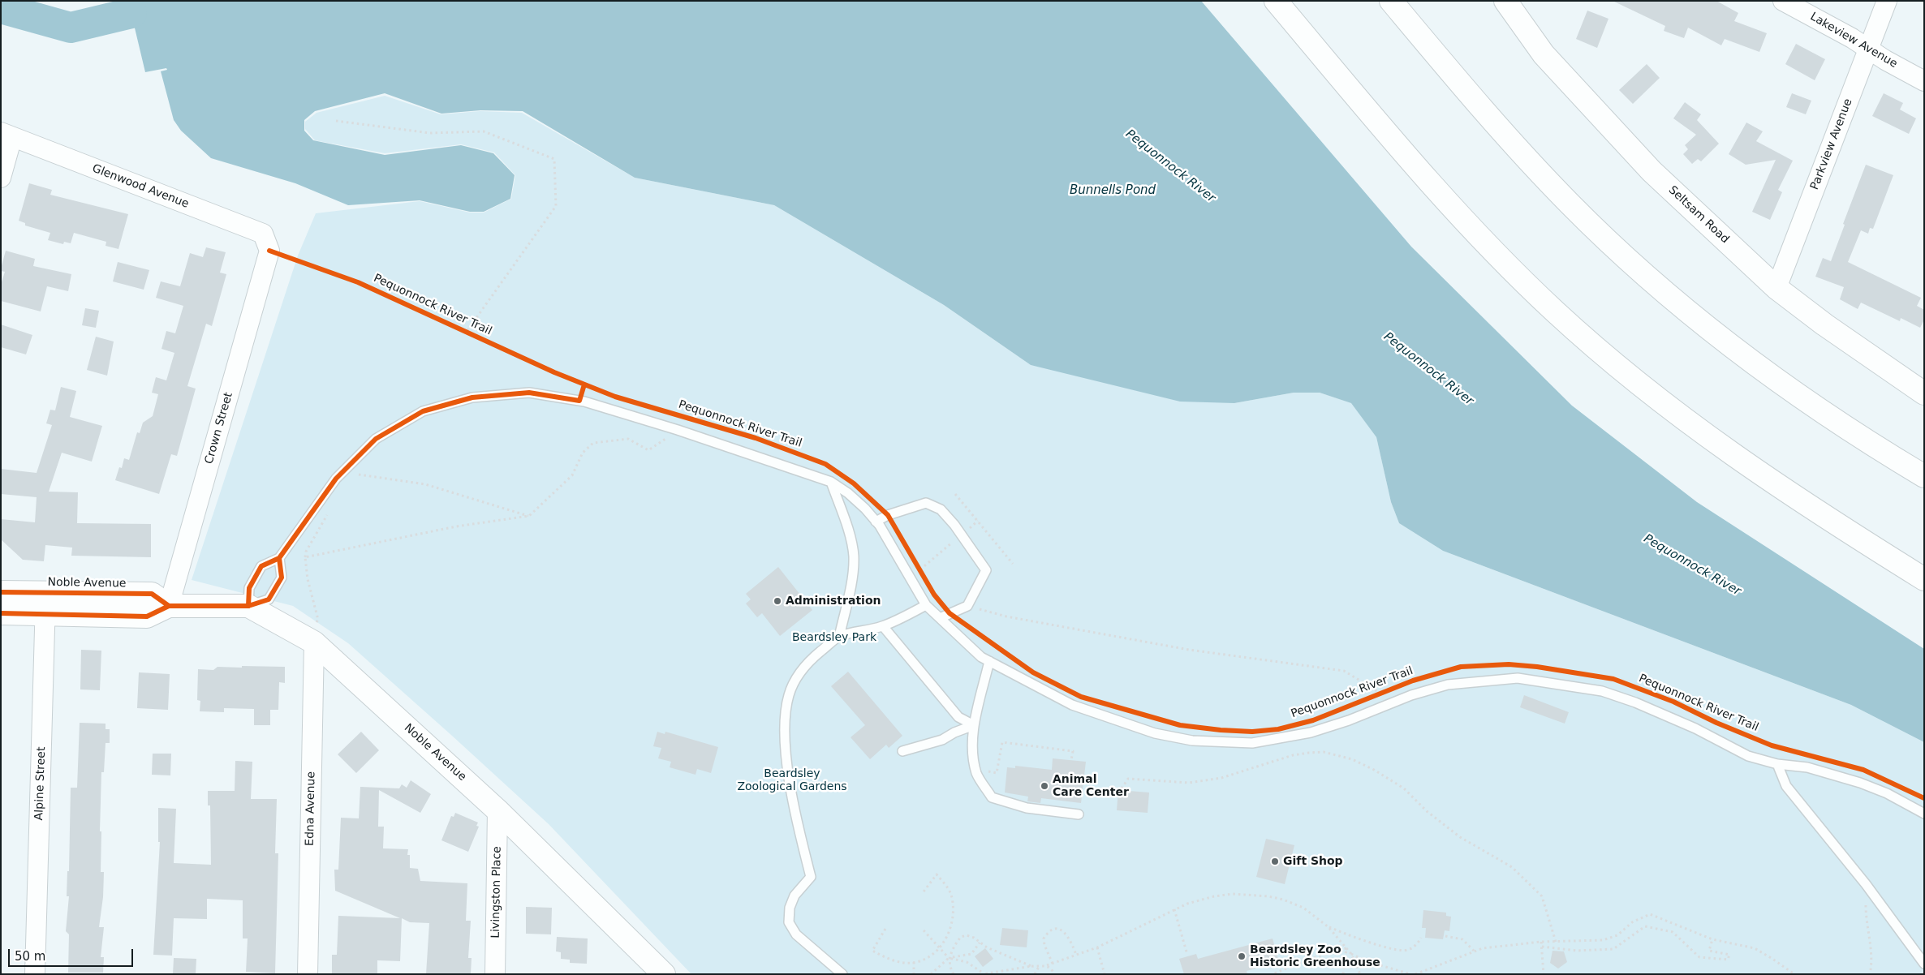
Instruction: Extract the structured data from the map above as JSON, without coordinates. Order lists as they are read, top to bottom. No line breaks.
{"streets":{"main road":["Seltsam Road","Noble Avenue"],"street":["Lakeview Avenue","Parkview Avenue","Glenwood Avenue","Crown Street","Alpine Street","Edna Avenue","Livingston Place"],"cycle path":["Pequonnock River Trail"]},"crossings":[["Lakeview Avenue","Parkview Avenue"],["Parkview Avenue","Seltsam Road"],["Glenwood Avenue","Crown Street"],["Crown Street","Noble Avenue"],["Noble Avenue","Alpine Street"],["Noble Avenue","Edna Avenue"],["Noble Avenue","Livingston Place"]],"water":["Pequonnock River","Bunnells Pond"],"parks":["Beardsley Park","Beardsley Zoological Gardens"],"places":["Administration","Animal Care Center","Gift Shop","Beardsley Zoo Historic Greenhouse"],"scale_bar":"50 m"}
